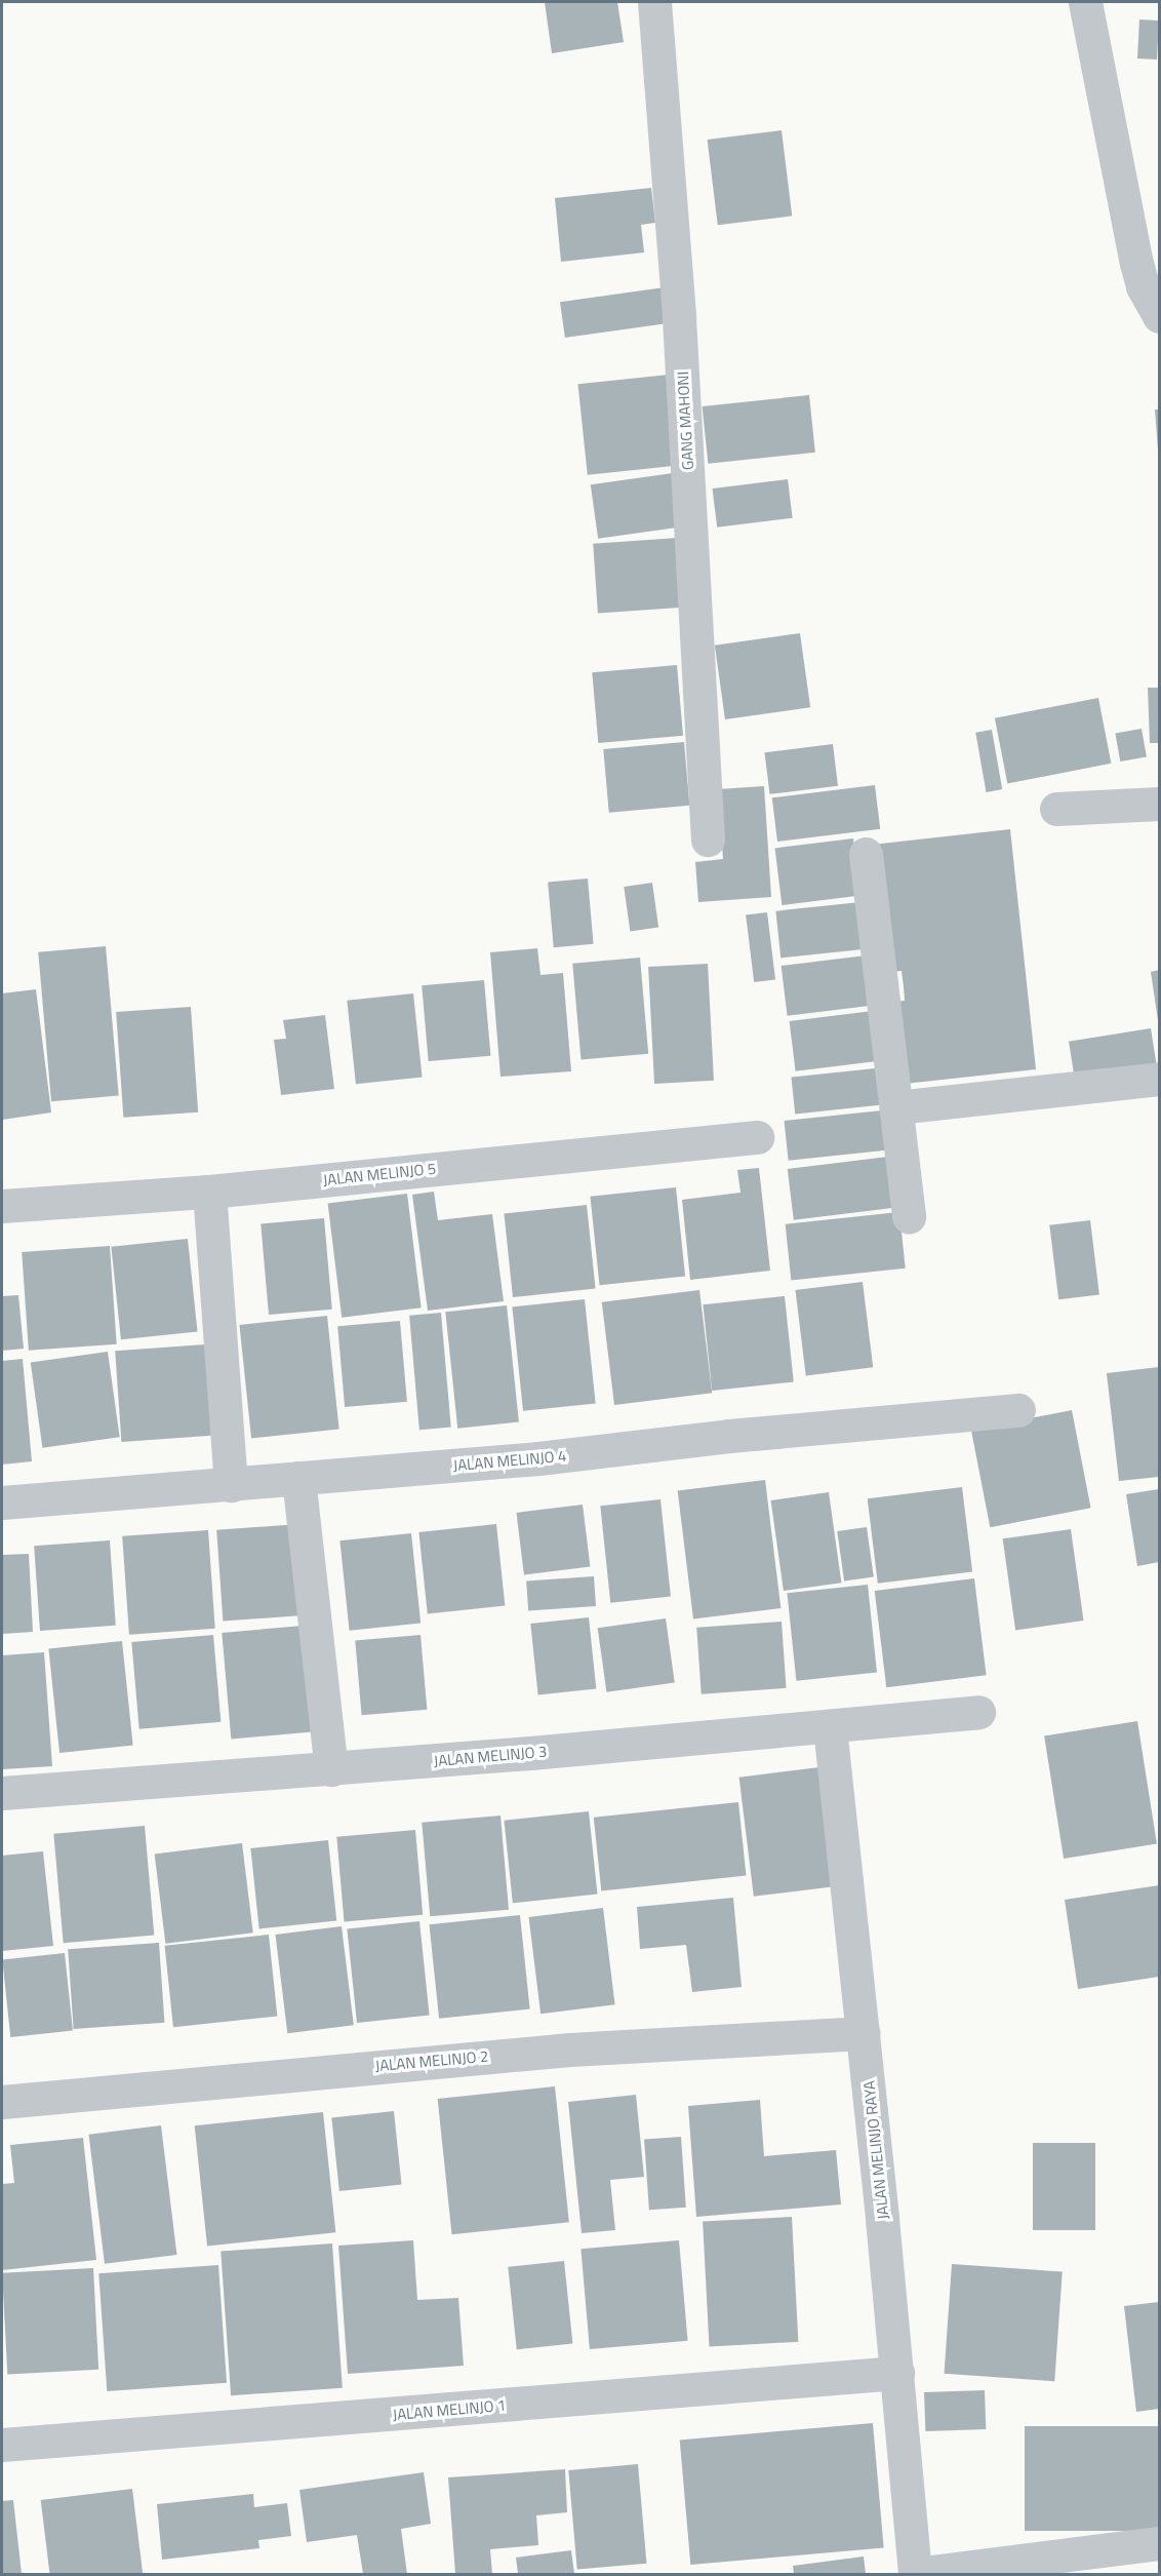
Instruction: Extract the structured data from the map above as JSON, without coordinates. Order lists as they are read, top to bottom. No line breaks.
{"streets":{"street":["GANG MAHONI","JALAN MELINJO 5","JALAN MELINJO 4","JALAN MELINJO 3","JALAN MELINJO 2","JALAN MELINJO RAYA","JALAN MELINJO 1"]},"crossings":[["JALAN MELINJO 3","JALAN MELINJO RAYA"],["JALAN MELINJO 2","JALAN MELINJO RAYA"],["JALAN MELINJO RAYA","JALAN MELINJO 1"]]}
